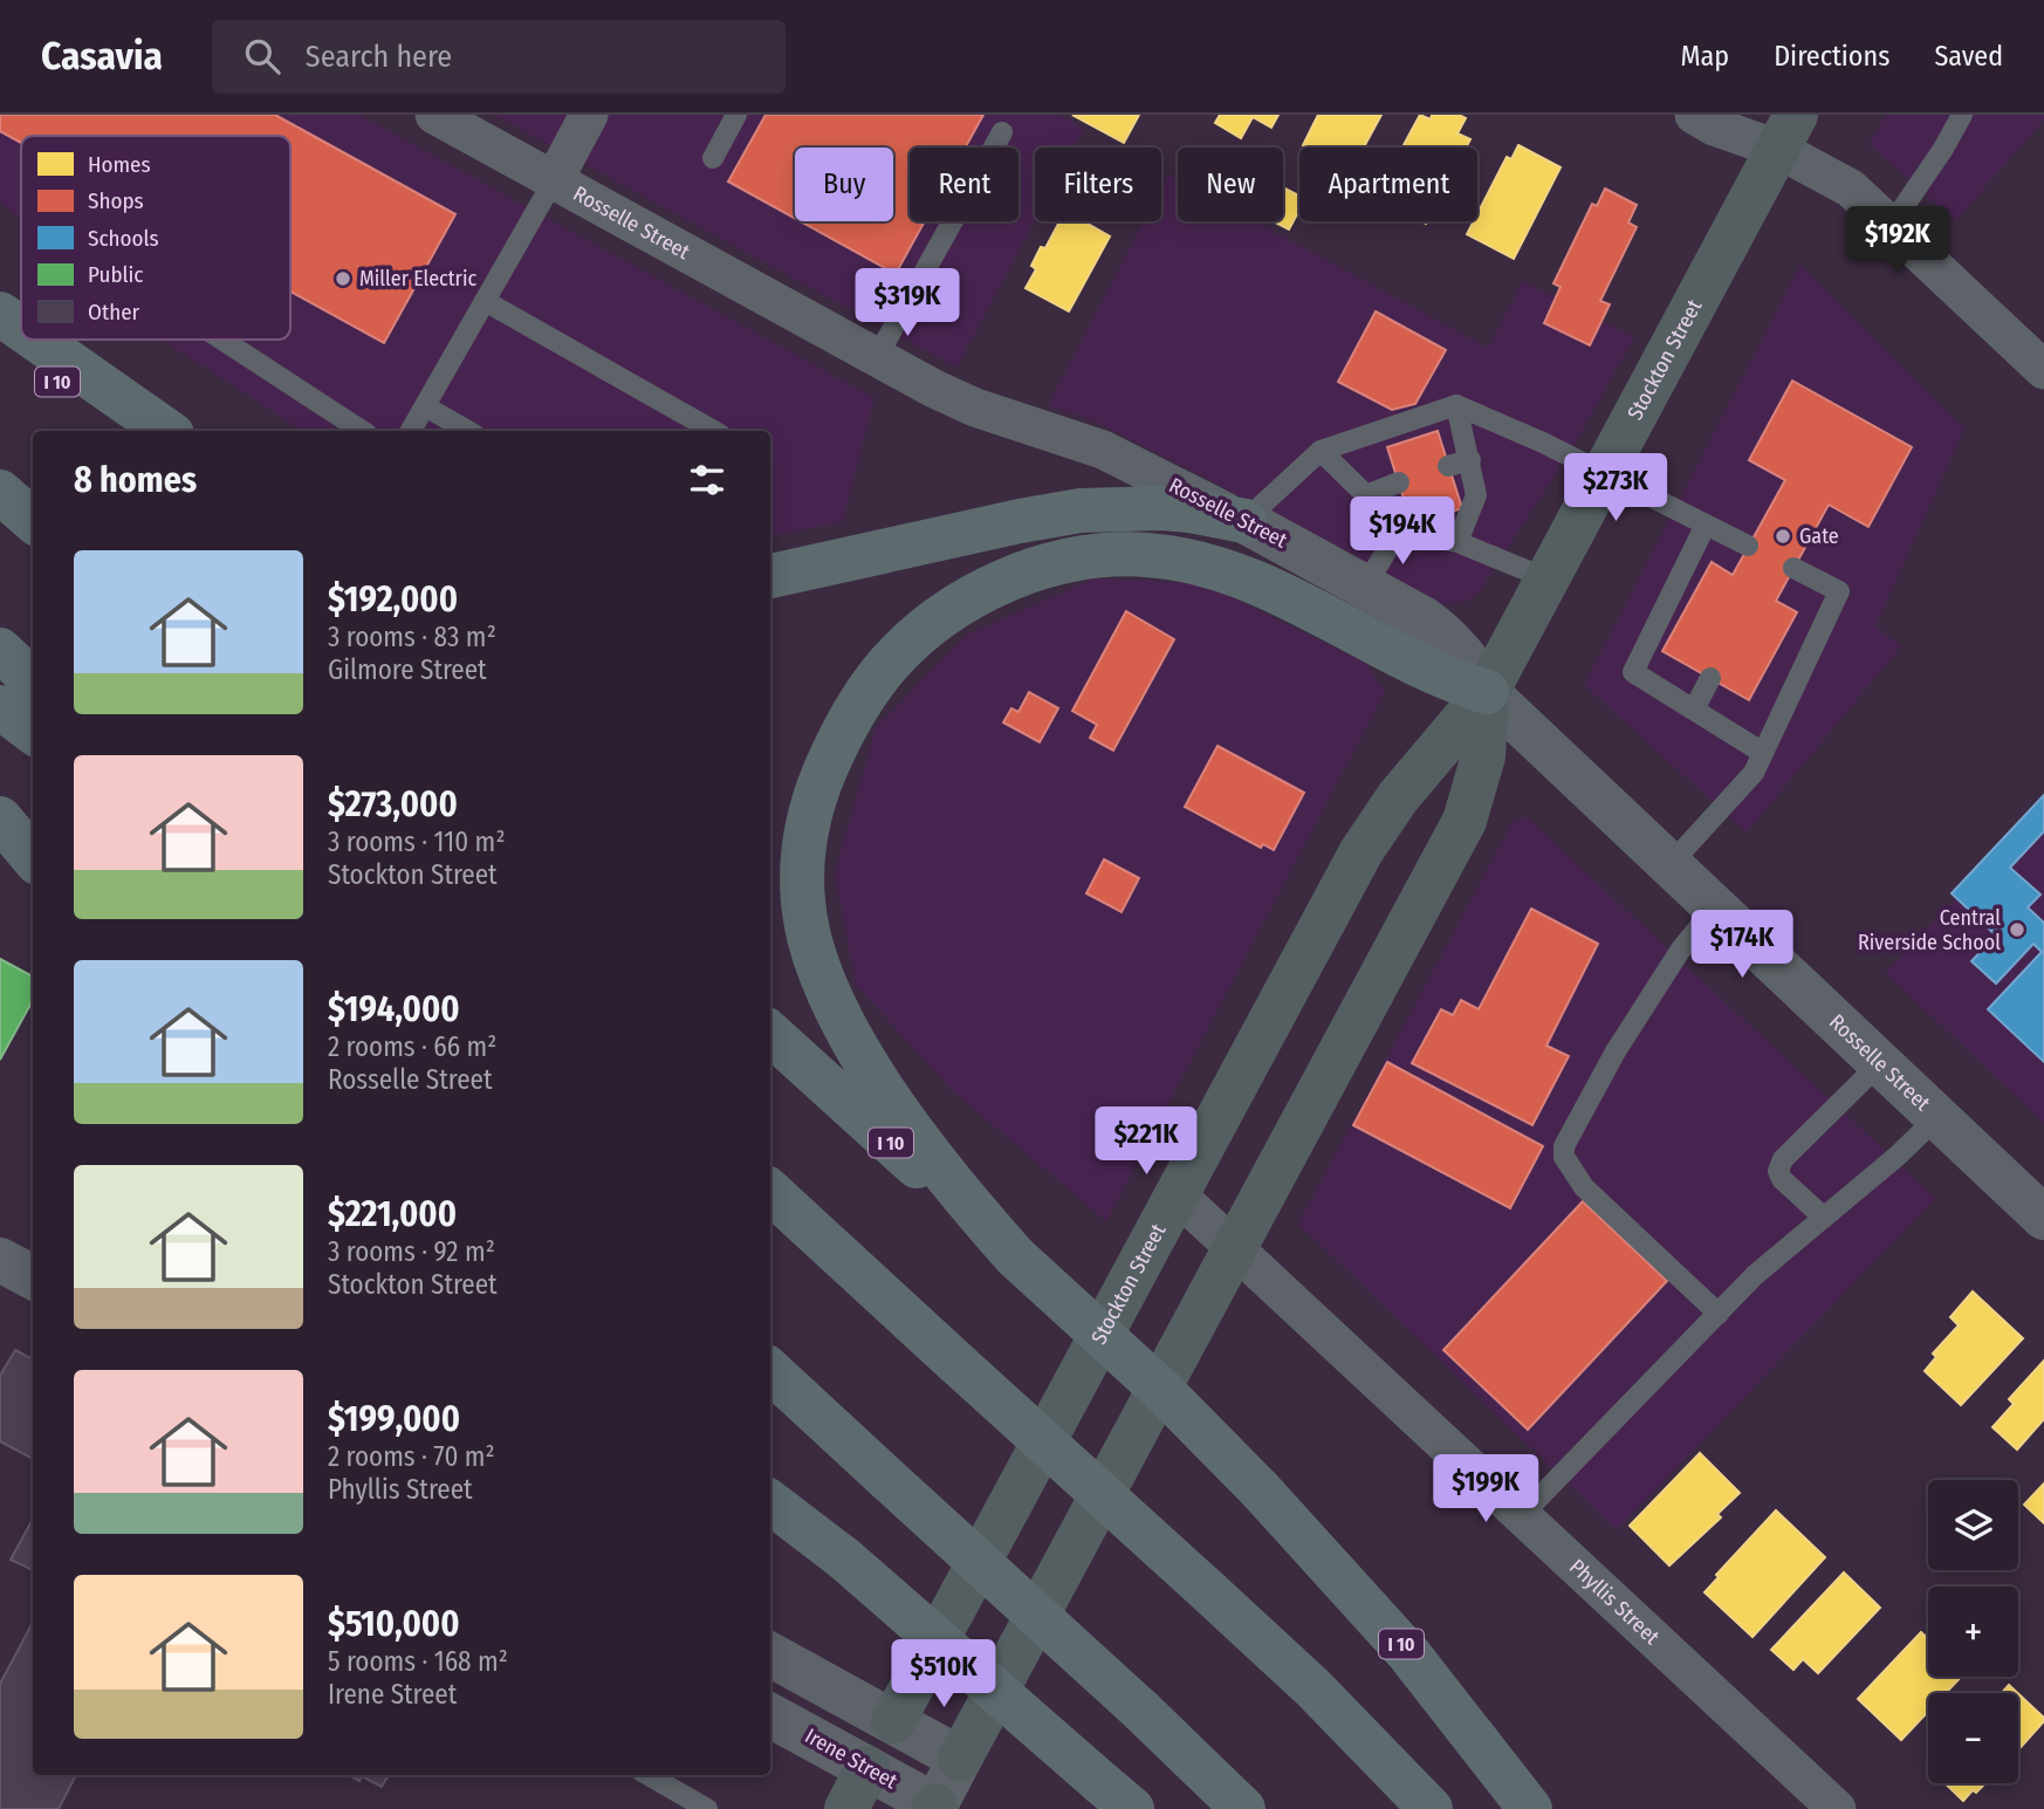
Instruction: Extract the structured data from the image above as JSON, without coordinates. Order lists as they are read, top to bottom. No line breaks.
{"streets":{"highway":["I 10"],"main road":["Stockton Street"],"street":["Rosselle Street","Phyllis Street","Irene Street"]},"crossings":[["Rosselle Street","Stockton Street"],["Stockton Street","Phyllis Street"],["Stockton Street","Irene Street"]],"places":["Miller Electric","Gate","Central Riverside School"],"legend":["Homes","Shops","Schools","Public","Other"],"page":{"header":"Casavia","search":"Search here","nav":["Map","Directions","Saved"],"chip":["Buy","Rent","Filters","New","Apartment"],"price":["$192K","$319K","$273K","$194K","$174K","$221K","$199K","$510K"],"heading":"8 homes","list":[{"name":"$192,000","note":"3 rooms · 83 m² · Gilmore Street"},{"name":"$273,000","note":"3 rooms · 110 m² · Stockton Street"},{"name":"$194,000","note":"2 rooms · 66 m² · Rosselle Street"},{"name":"$221,000","note":"3 rooms · 92 m² · Stockton Street"},{"name":"$199,000","note":"2 rooms · 70 m² · Phyllis Street"},{"name":"$510,000","note":"5 rooms · 168 m² · Irene Street"}],"map_buttons":["+","−"]}}
